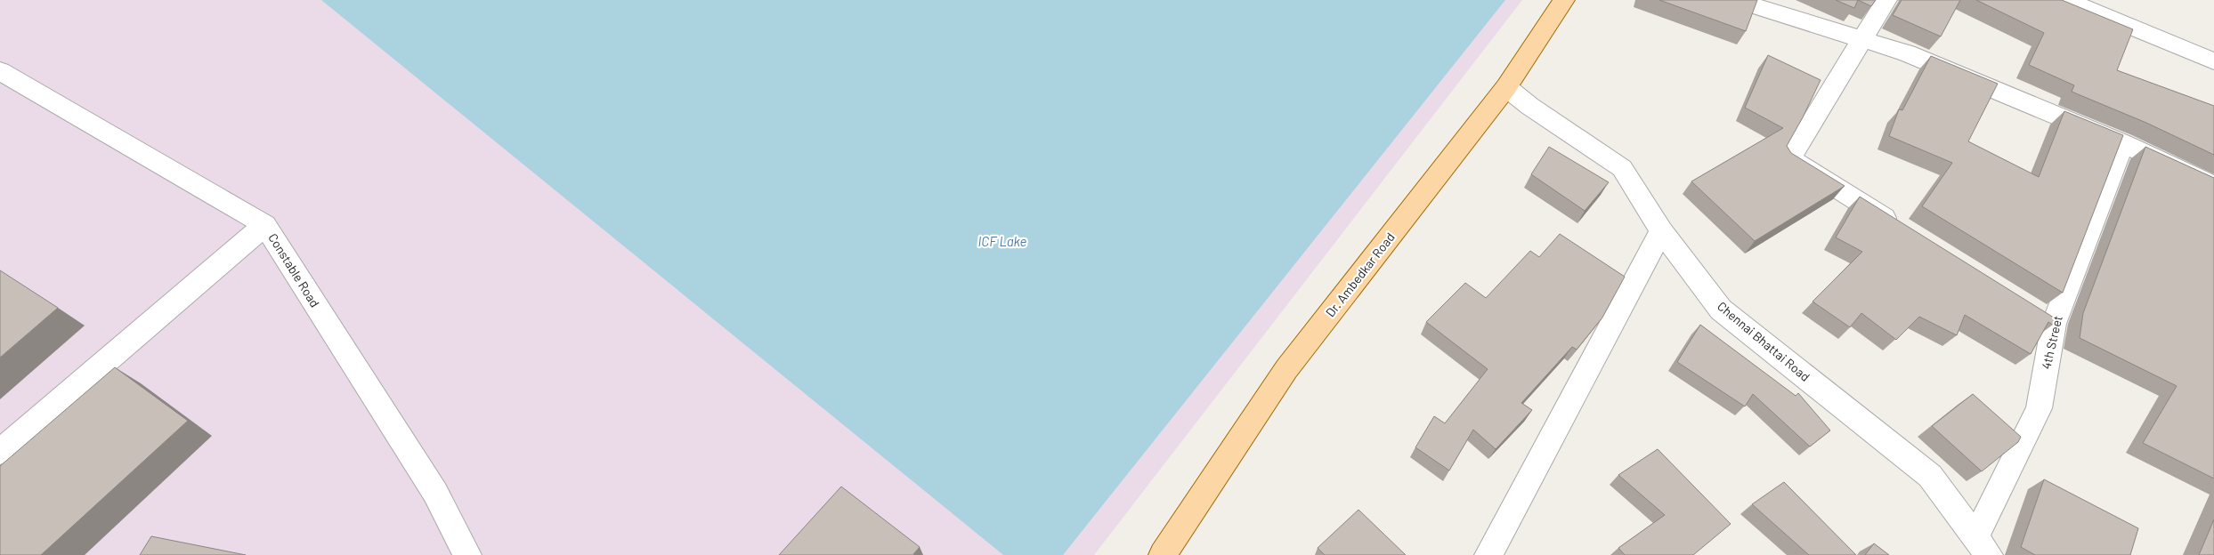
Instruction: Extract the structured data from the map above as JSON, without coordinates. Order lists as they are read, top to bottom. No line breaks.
{"streets":{"main road":["Dr. Ambedkar Road"],"street":["Constable Road","Chennai Bhattai Road","4th Street"]},"crossings":[["Dr. Ambedkar Road","Chennai Bhattai Road"],["Chennai Bhattai Road","4th Street"]],"water":["ICF Lake"]}
